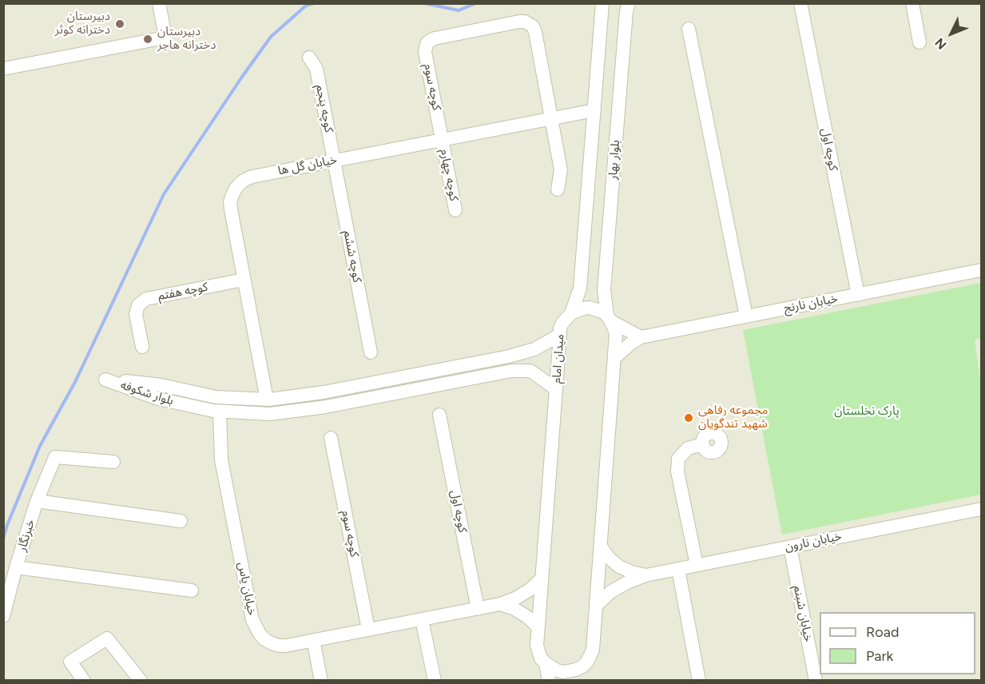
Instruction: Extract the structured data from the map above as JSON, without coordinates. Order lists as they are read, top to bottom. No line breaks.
{"streets":{"street":["کوچه سوم","کوچه پنجم","کوچه اول","بلوار بهار","خیابان گل ها","کوچه چهارم","کوچه ششم","کوچه هفتم","خیابان نارنج","میدان امام","بلوار شکوفه","خبرنگار","خیابان نارون","خیابان یاس","خیابان شبنم"]},"crossings":[["کوچه سوم","خیابان گل ها"],["کوچه سوم","کوچه چهارم"],["کوچه سوم","خیابان یاس"],["کوچه پنجم","خیابان گل ها"],["کوچه پنجم","کوچه ششم"],["کوچه اول","خیابان نارنج"],["کوچه اول","خیابان یاس"],["بلوار بهار","خیابان گل ها"],["بلوار بهار","میدان امام"],["خیابان گل ها","کوچه چهارم"],["خیابان گل ها","کوچه ششم"],["خیابان گل ها","کوچه هفتم"],["خیابان گل ها","بلوار شکوفه"],["میدان امام","بلوار شکوفه"],["میدان امام","خیابان یاس"],["بلوار شکوفه","خیابان یاس"],["خیابان نارون","خیابان شبنم"]],"parks":["پارک نخلستان"],"places":["دبیرستان دخترانه کوثر","دبیرستان دخترانه هاجر","مجموعه رفاهی شهید تندگویان"],"legend":["Road","Park"],"north":"bottom left"}
